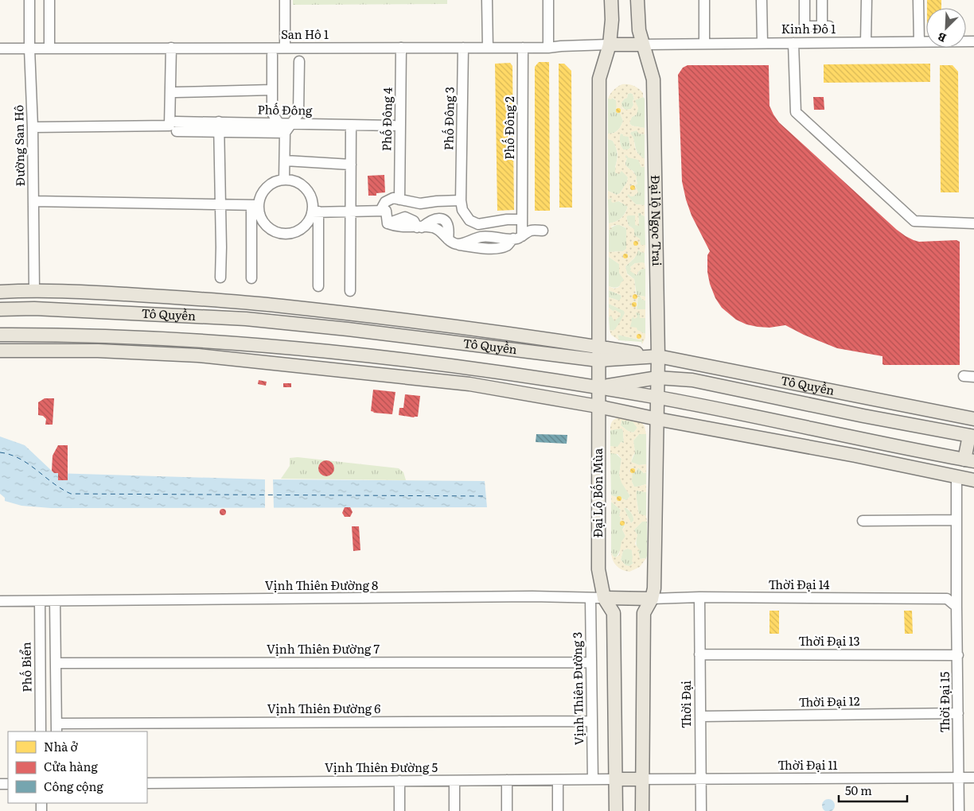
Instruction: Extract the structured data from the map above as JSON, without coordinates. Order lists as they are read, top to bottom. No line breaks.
{"streets":{"main road":["Đại lộ Ngọc Trai","Tô Quyền","Đại Lộ Bốn Mùa"],"street":["Kinh Đô 1","San Hô 1","Phố Đông","Phố Đông 3","Phố Đông 4","Phố Đông 2","Đường San Hô","Thời Đại 14","Vịnh Thiên Đường 8","Thời Đại 13","Vịnh Thiên Đường 7","Phố Biển","Vịnh Thiên Đường 3","Thời Đại 12","Thời Đại 15","Thời Đại","Vịnh Thiên Đường 6","Thời Đại 11","Vịnh Thiên Đường 5"]},"crossings":[["Kinh Đô 1","Đại lộ Ngọc Trai"],["San Hô 1","Phố Đông 3"],["San Hô 1","Phố Đông 4"],["San Hô 1","Phố Đông 2"],["San Hô 1","Đường San Hô"],["Đại lộ Ngọc Trai","Tô Quyền"],["Tô Quyền","Đại Lộ Bốn Mùa"],["Đại Lộ Bốn Mùa","Vịnh Thiên Đường 8"],["Đại Lộ Bốn Mùa","Vịnh Thiên Đường 5"],["Thời Đại 14","Thời Đại 15"],["Thời Đại 14","Thời Đại"],["Vịnh Thiên Đường 8","Phố Biển"],["Vịnh Thiên Đường 8","Vịnh Thiên Đường 3"],["Thời Đại 13","Thời Đại 15"],["Thời Đại 13","Thời Đại"],["Vịnh Thiên Đường 7","Vịnh Thiên Đường 3"],["Vịnh Thiên Đường 3","Vịnh Thiên Đường 6"],["Vịnh Thiên Đường 3","Vịnh Thiên Đường 5"],["Thời Đại 12","Thời Đại 15"],["Thời Đại 12","Thời Đại"],["Thời Đại 15","Thời Đại 11"],["Thời Đại","Thời Đại 11"]],"legend":["Nhà ở","Cửa hàng","Công cộng"],"scale_bar":"50 m","north":"bottom left"}
